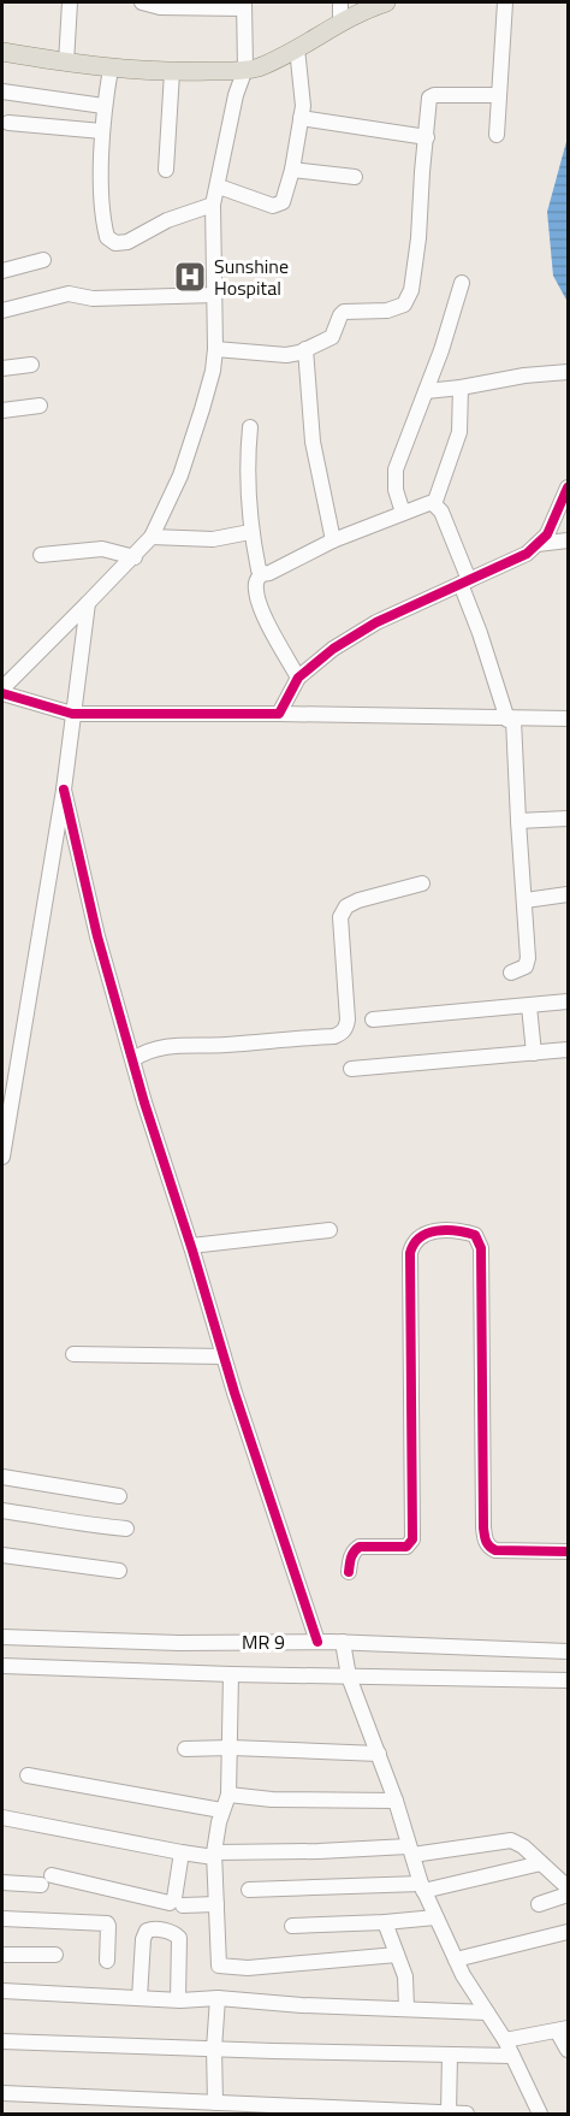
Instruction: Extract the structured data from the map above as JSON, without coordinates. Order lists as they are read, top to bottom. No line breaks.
{"streets":{"street":["MR 9"]},"places":{"hospital":["Sunshine Hospital"]}}
